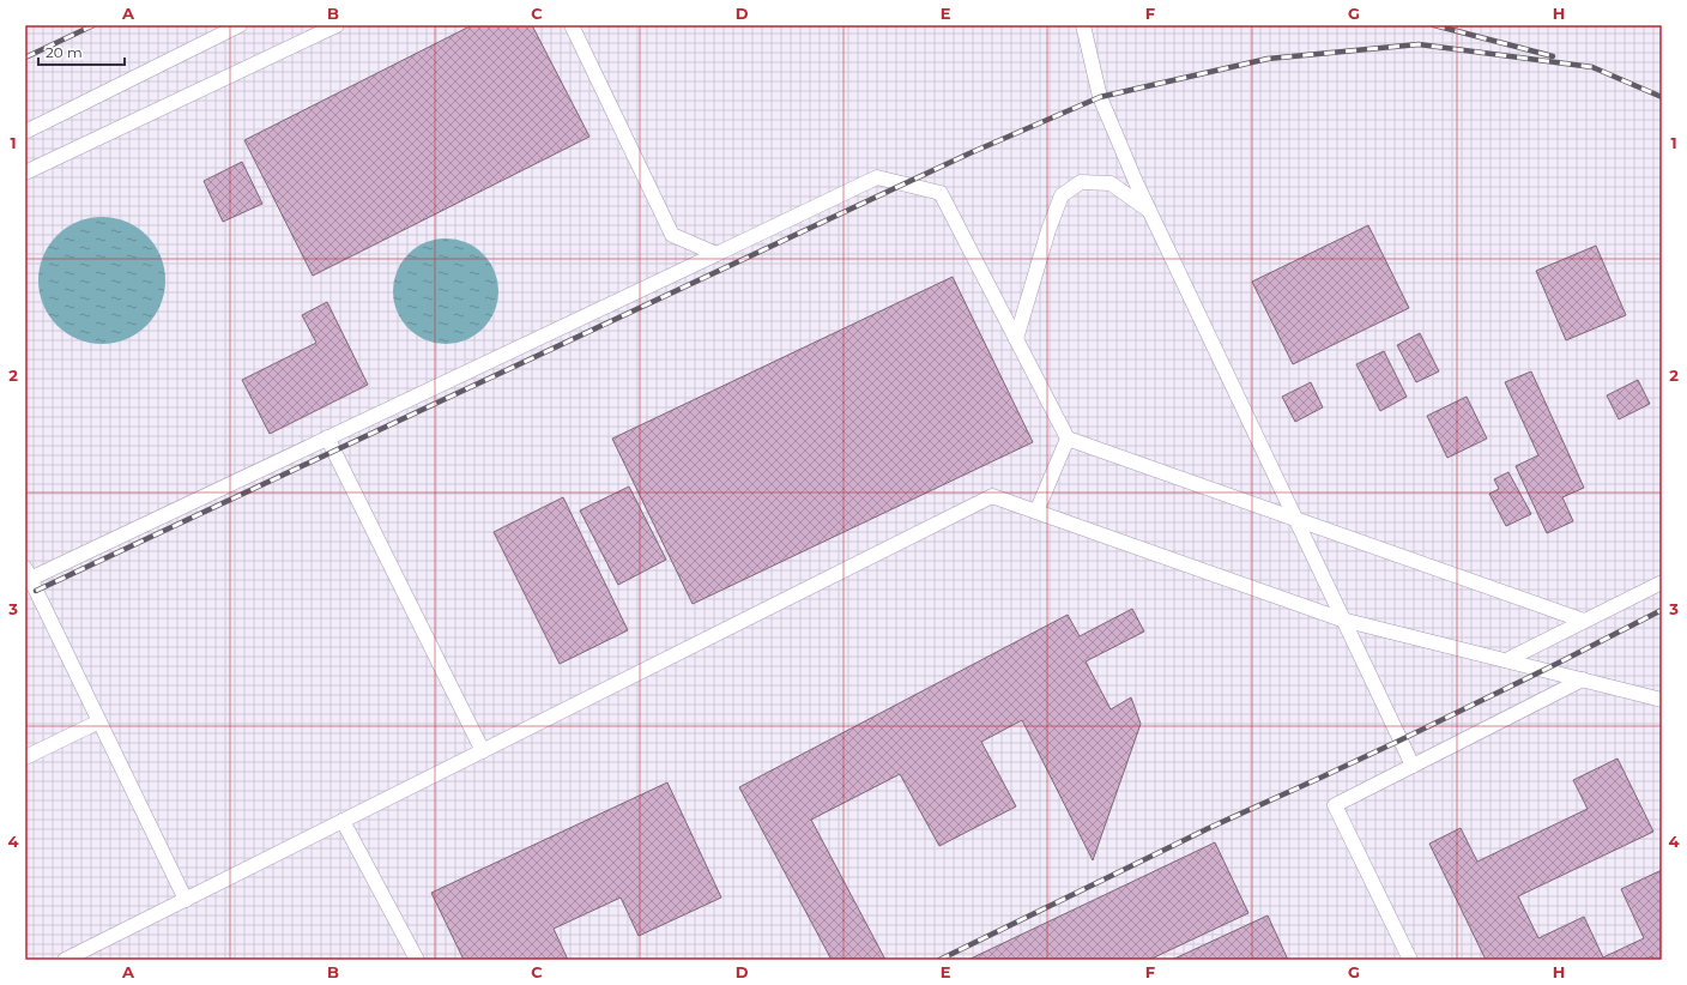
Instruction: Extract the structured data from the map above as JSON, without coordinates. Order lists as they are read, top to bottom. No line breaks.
{"scale_bar":"20 m","grid":{"columns":["A","B","C","D","E","F","G","H"],"rows":["1","2","3","4"]}}
